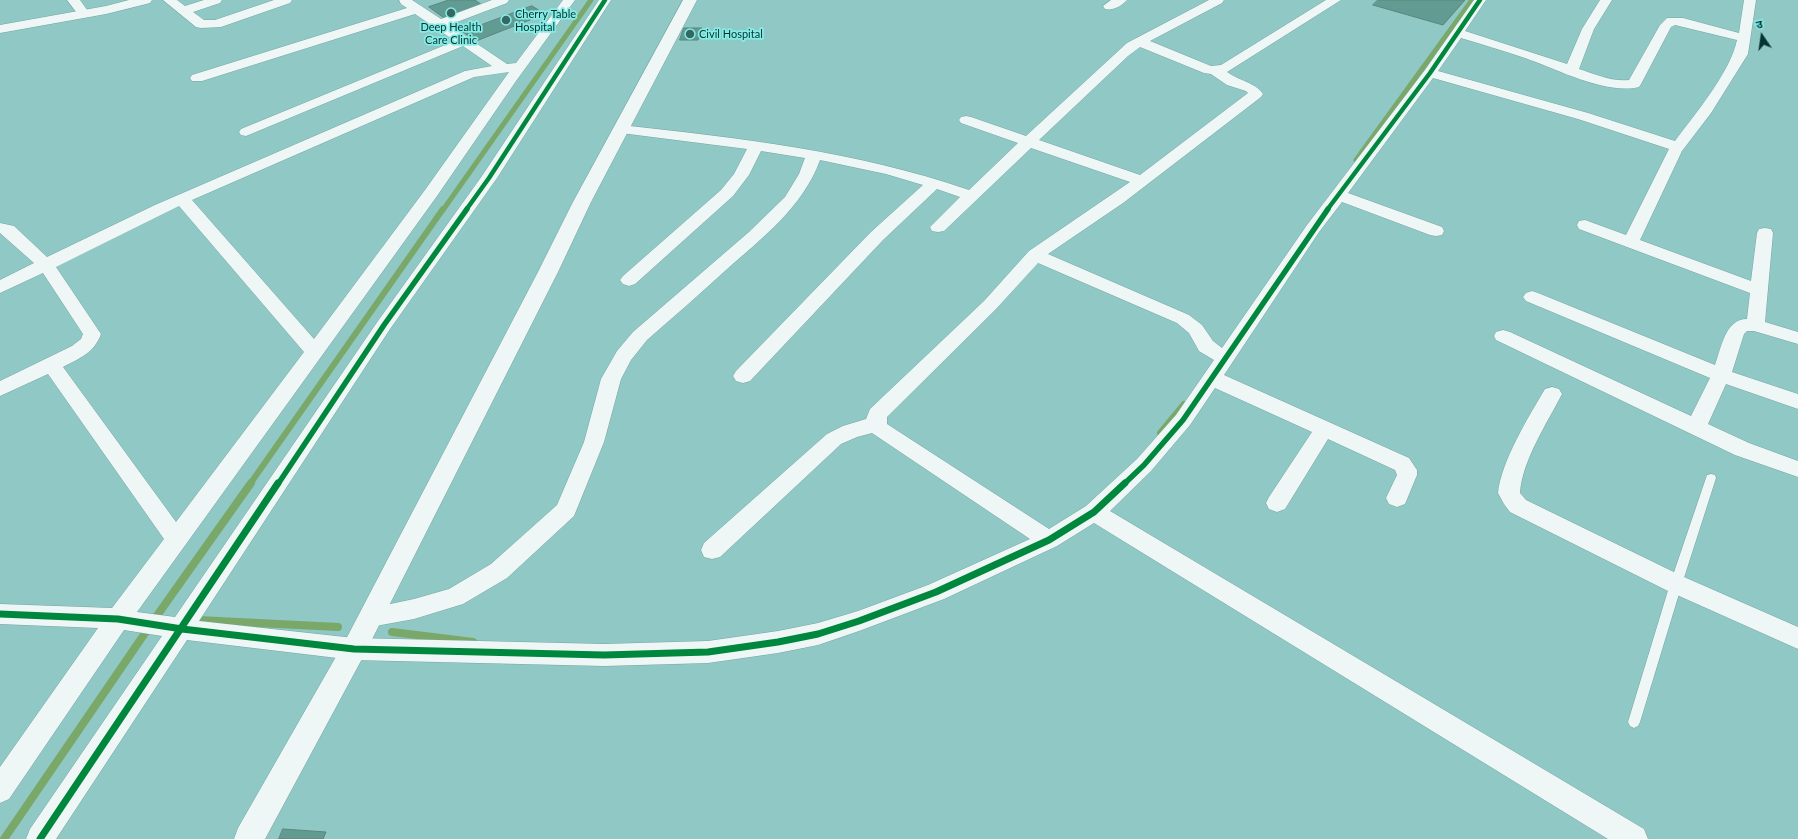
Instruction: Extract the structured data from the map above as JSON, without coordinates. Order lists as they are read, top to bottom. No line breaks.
{"places":["Deep Health Care Clinic","Cherry Table Hospital","Civil Hospital"],"north":"top"}
